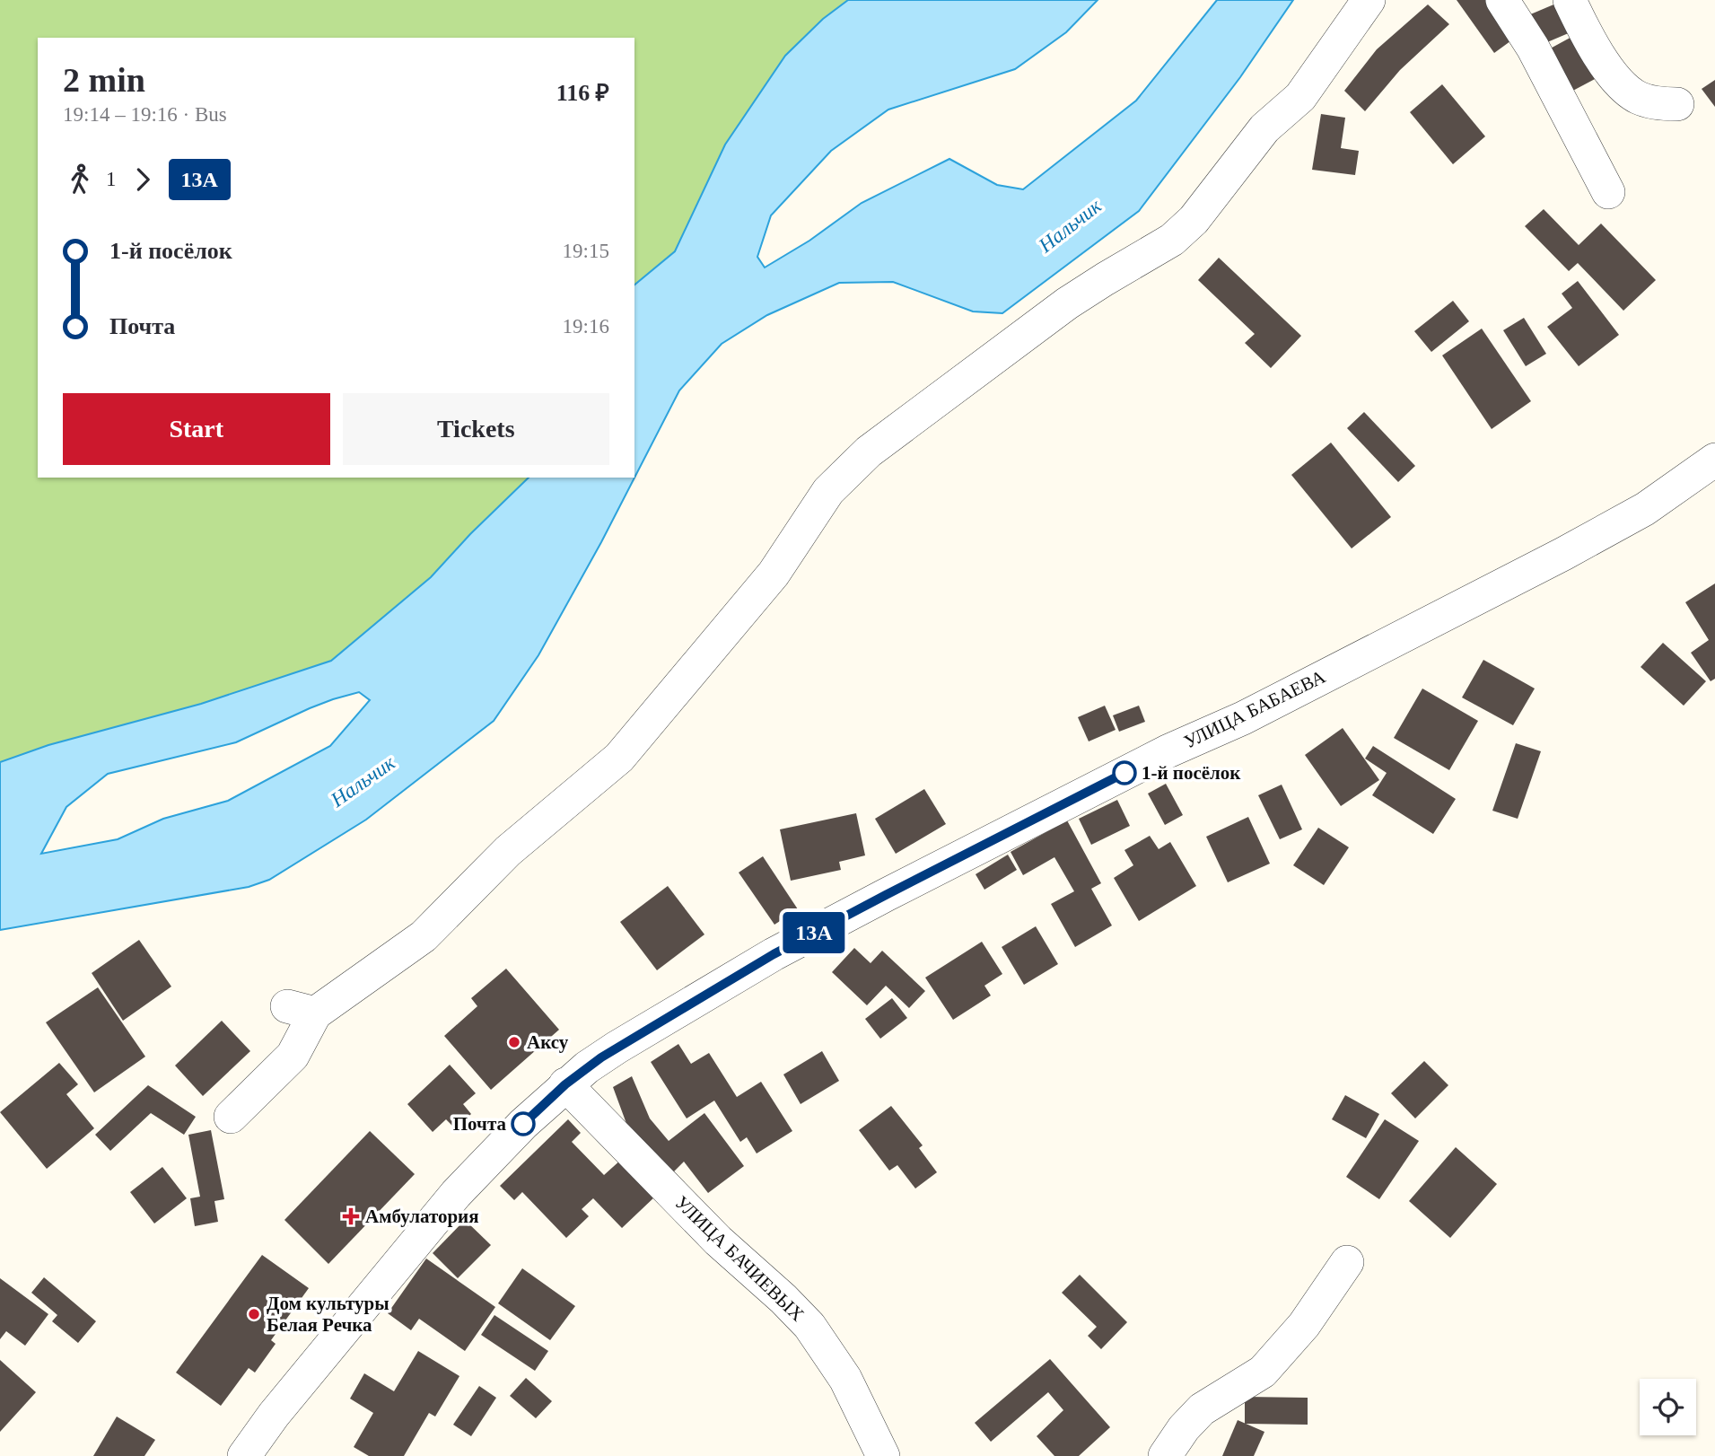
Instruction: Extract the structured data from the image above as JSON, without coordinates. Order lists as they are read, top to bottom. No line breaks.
{"streets":{"street":["УЛИЦА БАБАЕВА","УЛИЦА БАЧИЕВЫХ"]},"crossings":[["УЛИЦА БАБАЕВА","УЛИЦА БАЧИЕВЫХ"]],"water":["Нальчик"],"places":{"other":["1-й посёлок","Аксу","Почта","Дом культуры Белая Речка"],"health":["Амбулатория"]},"lines":["bus line 13А"],"page":{"on_map":"13А","heading":["2 min","19:14 – 19:16 · Bus","116 ₽"],"legs":["1","13А"],"list":[{"name":"1-й посёлок","value":"19:15"},{"name":"Почта","value":"19:16"}],"buttons":["Start","Tickets"]}}
